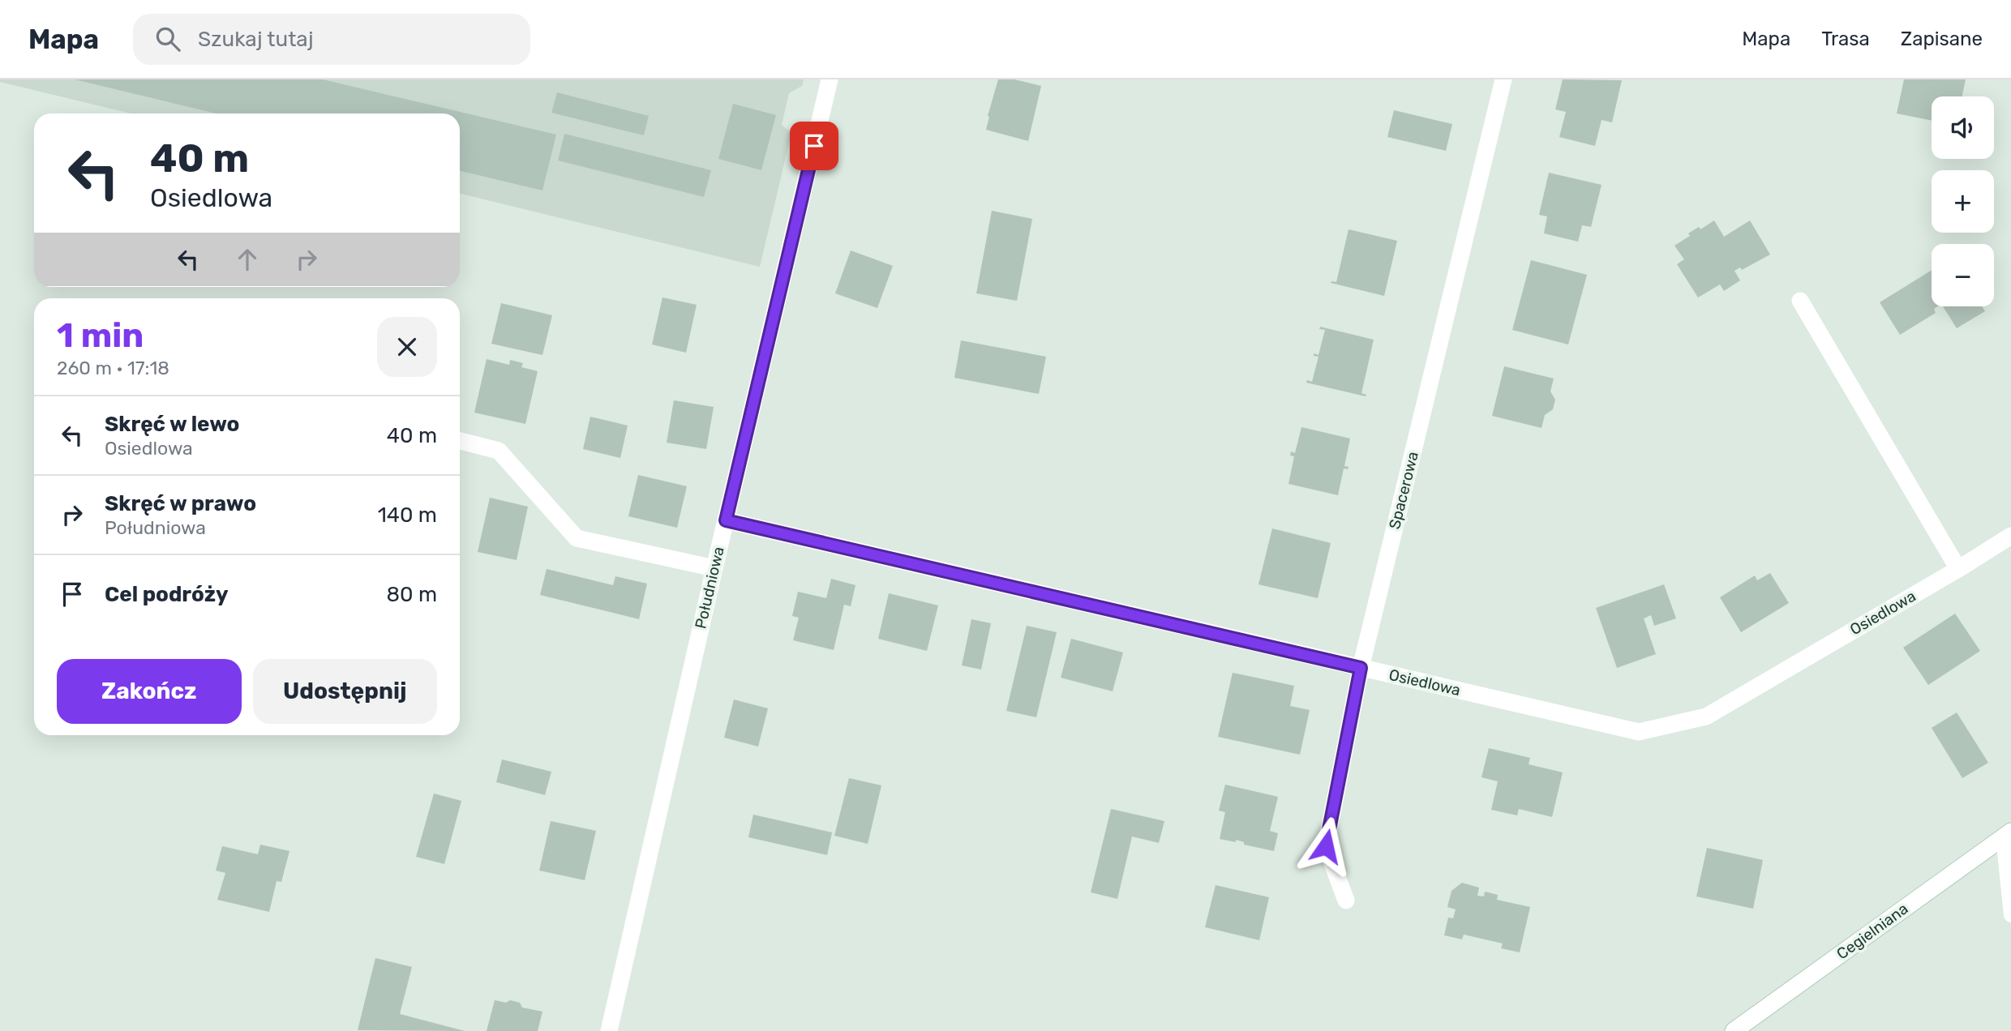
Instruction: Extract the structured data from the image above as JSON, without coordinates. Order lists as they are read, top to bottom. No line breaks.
{"streets":{"street":["Spacerowa","Południowa","Osiedlowa","Cegielniana"]},"crossings":[["Spacerowa","Osiedlowa"],["Południowa","Osiedlowa"]],"page":{"header":"Mapa","search":"Szukaj tutaj","nav":["Mapa","Trasa","Zapisane"],"map_buttons":["+","−"],"turn":["40 m","Osiedlowa"],"heading":["1 min","260 m · 17:18"],"list":[{"name":"Skręć w lewo","note":"Osiedlowa","value":"40 m"},{"name":"Skręć w prawo","note":"Południowa","value":"140 m"},{"name":"Cel podróży","value":"80 m"}],"buttons":["Zakończ","Udostępnij"]}}
